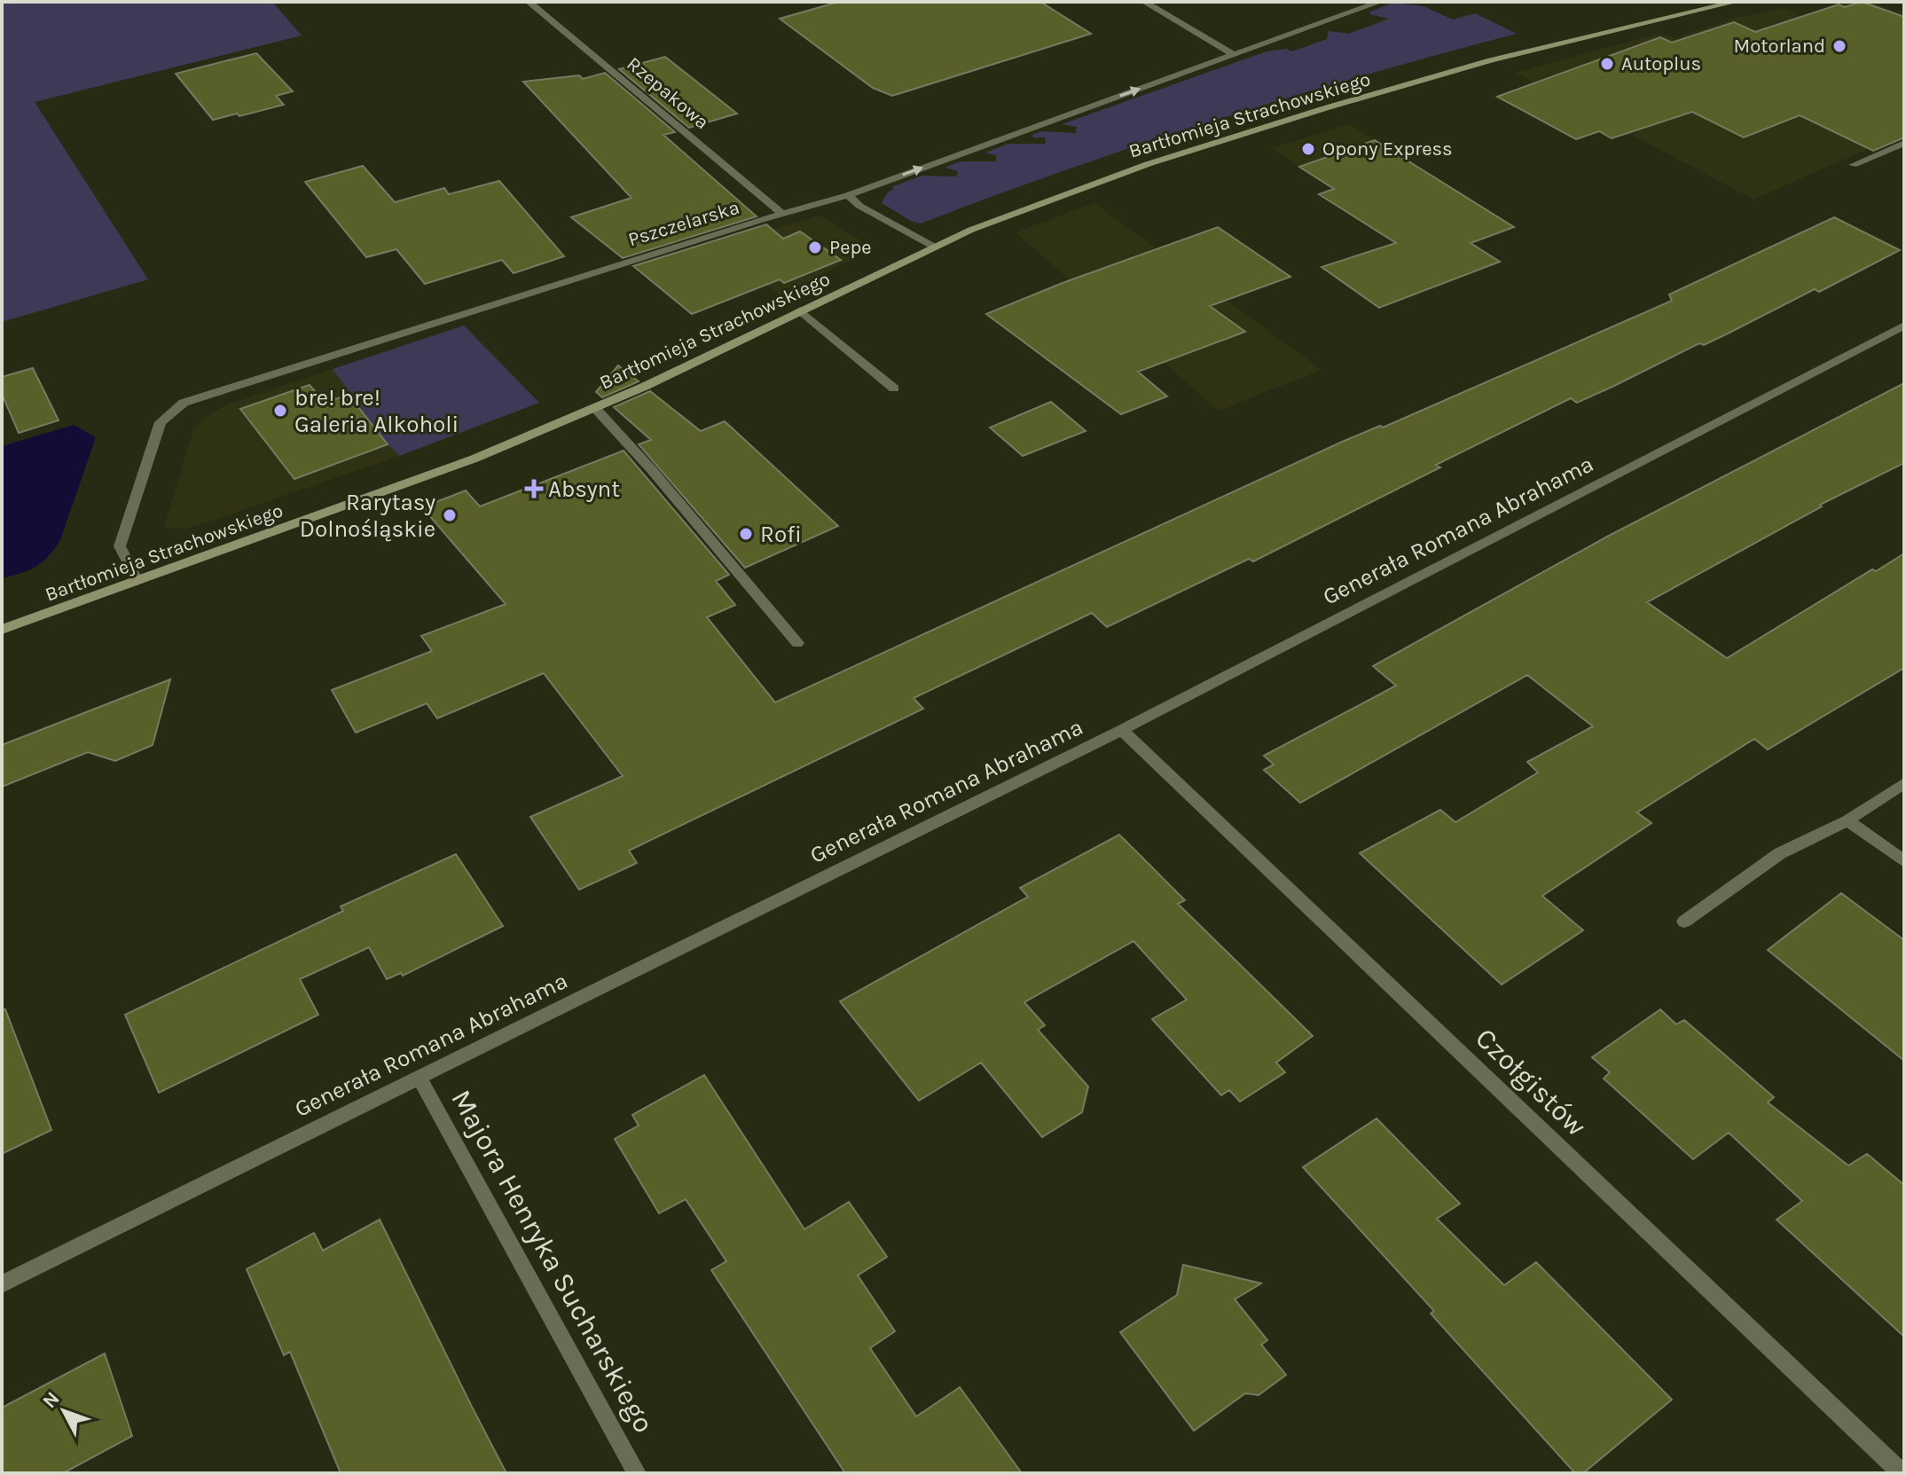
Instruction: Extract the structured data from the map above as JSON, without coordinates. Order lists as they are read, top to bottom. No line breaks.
{"streets":{"street":["Rzepakowa","Bartłomieja Strachowskiego","Pszczelarska","Generała Romana Abrahama","Czołgistów","Majora Henryka Sucharskiego"]},"crossings":[["Rzepakowa","Pszczelarska"],["Bartłomieja Strachowskiego","Pszczelarska"],["Generała Romana Abrahama","Czołgistów"],["Generała Romana Abrahama","Majora Henryka Sucharskiego"]],"places":{"other":["Motorland","Autoplus","Opony Express","Pepe","bre! bre! Galeria Alkoholi","Rarytasy Dolnośląskie","Rofi"],"health":["Absynt"]},"north":"top left"}
